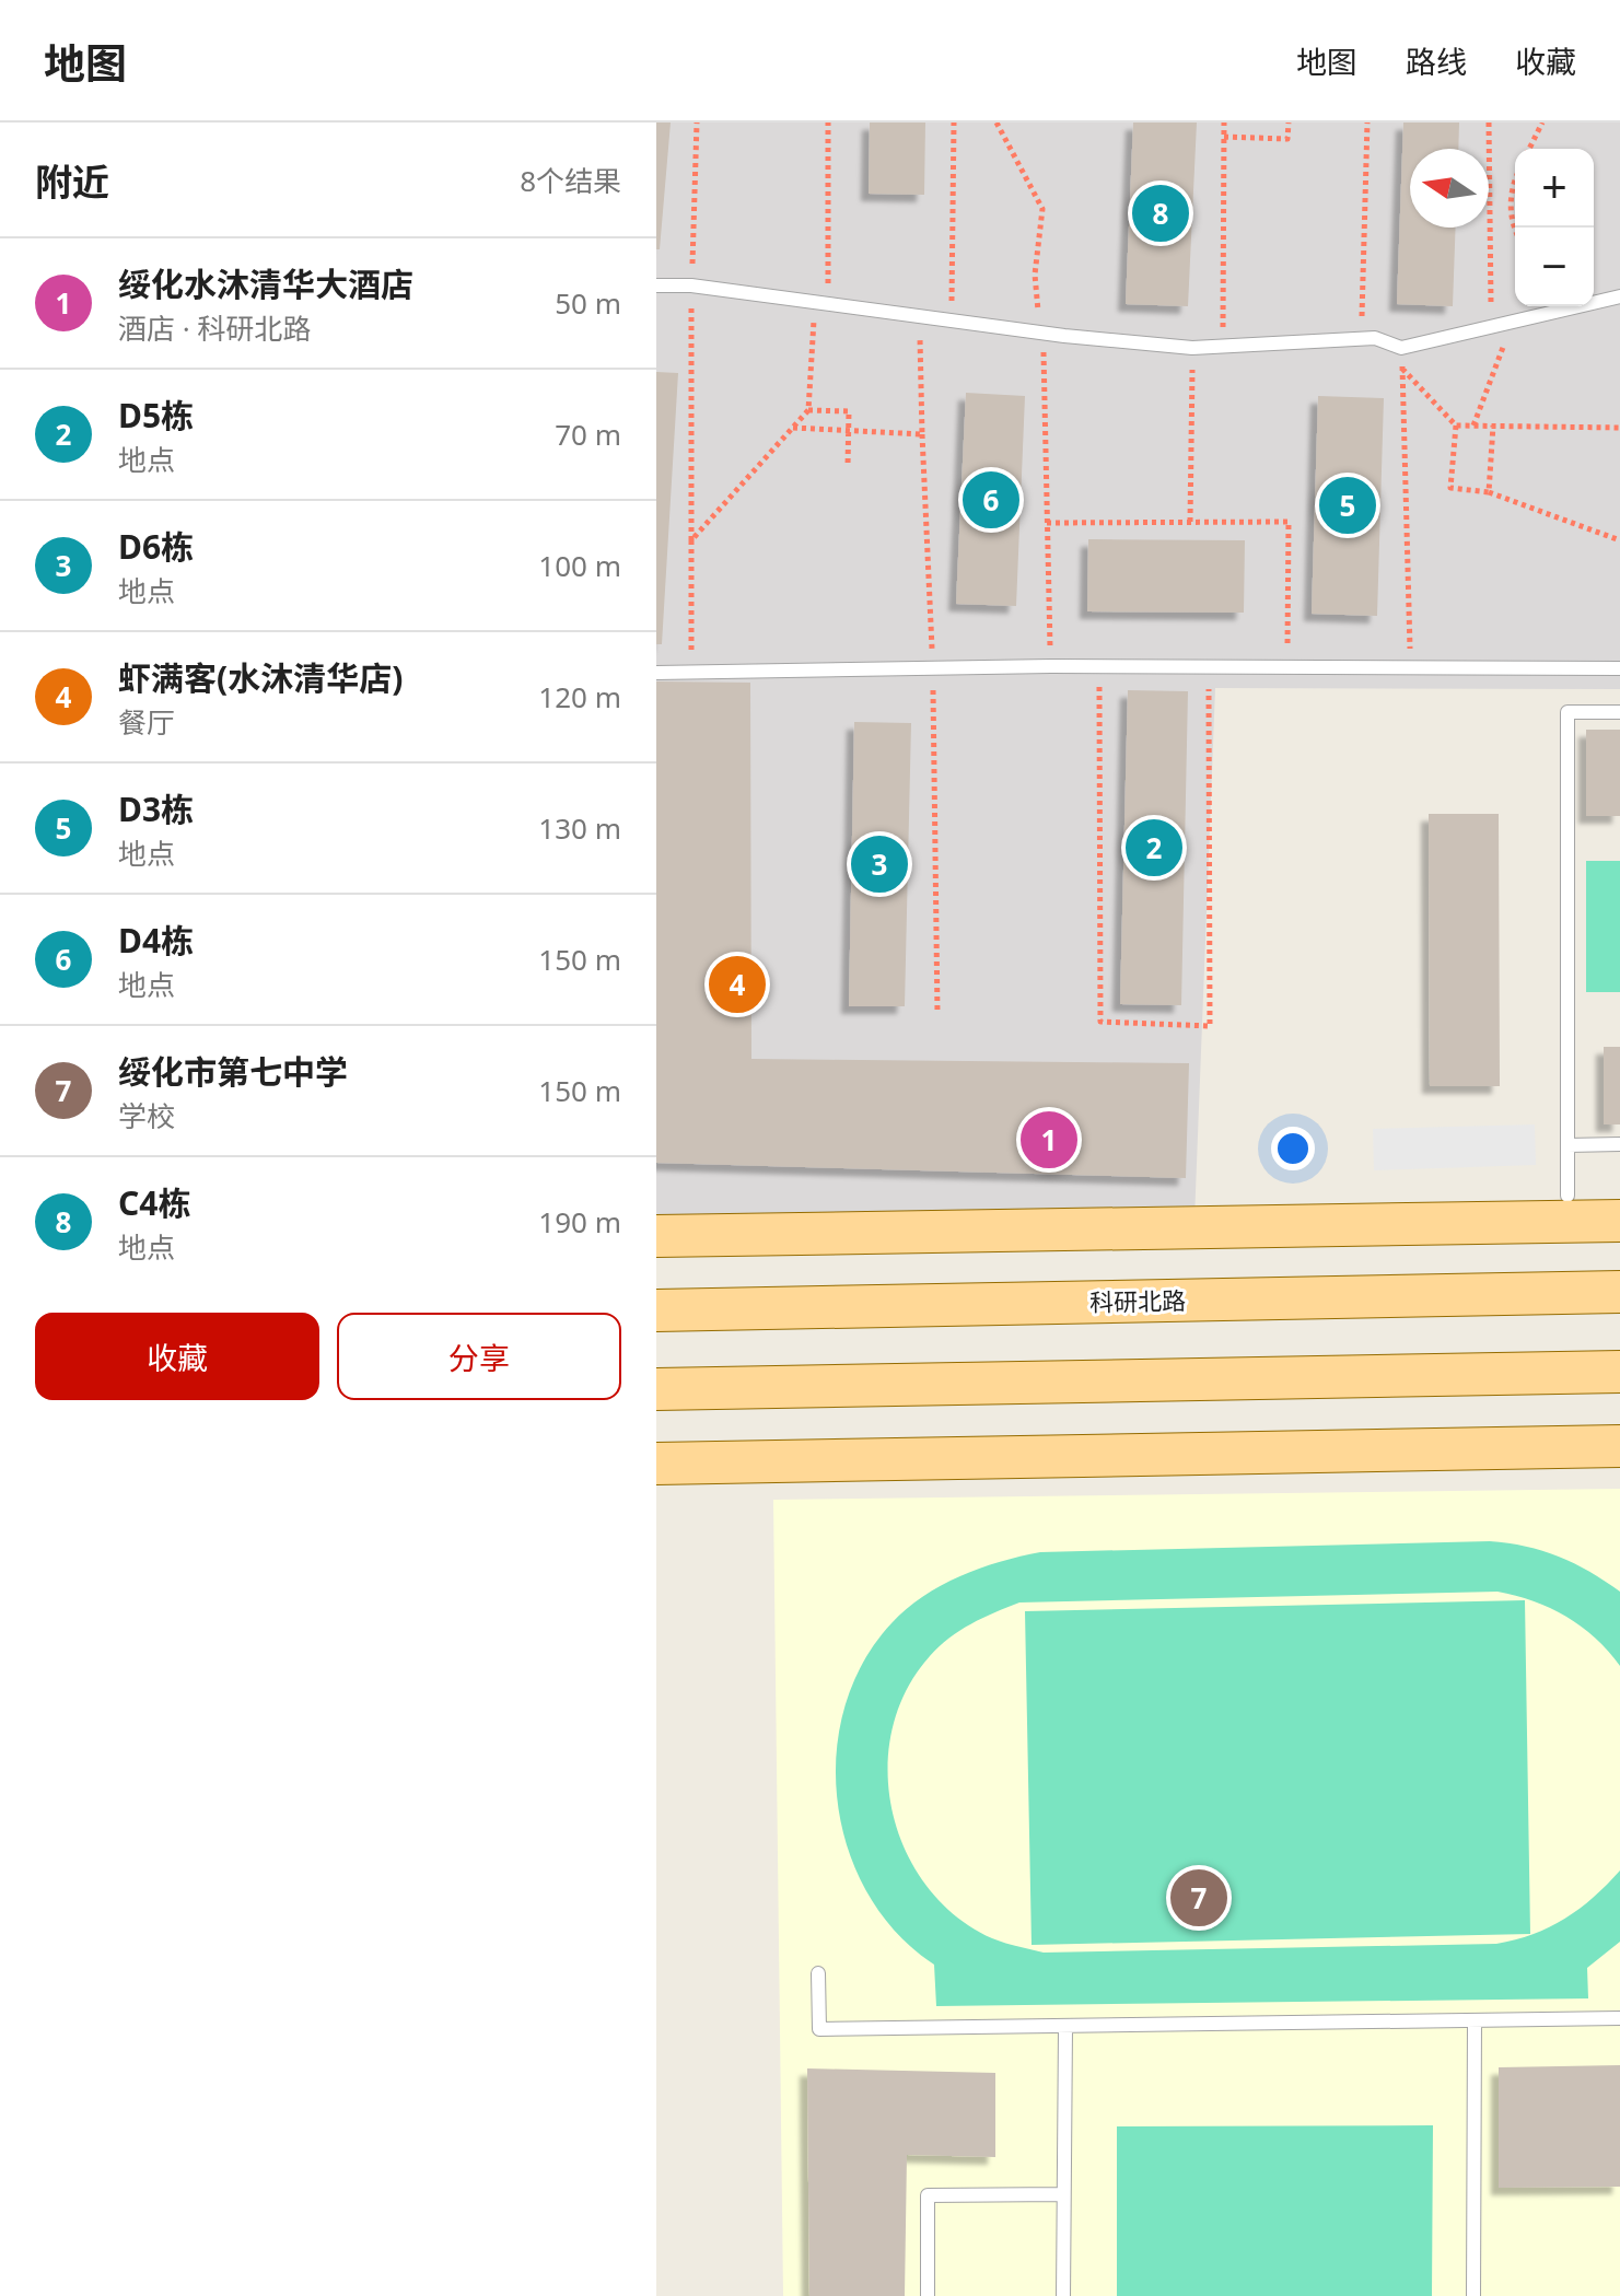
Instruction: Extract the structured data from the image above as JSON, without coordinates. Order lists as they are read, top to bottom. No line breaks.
{"streets":{"main road":["科研北路"]},"north":"left","page":{"header":"地图","nav":["地图","路线","收藏"],"heading":["附近","8个结果"],"map_buttons":["+","−"],"pins":["8","6","5","2","3","4","1","7"],"list":[{"mark":"1","name":"绥化水沐清华大酒店","note":"酒店 · 科研北路","value":"50 m"},{"mark":"2","name":"D5栋","note":"地点","value":"70 m"},{"mark":"3","name":"D6栋","note":"地点","value":"100 m"},{"mark":"4","name":"虾满客(水沐清华店)","note":"餐厅","value":"120 m"},{"mark":"5","name":"D3栋","note":"地点","value":"130 m"},{"mark":"6","name":"D4栋","note":"地点","value":"150 m"},{"mark":"7","name":"绥化市第七中学","note":"学校","value":"150 m"},{"mark":"8","name":"C4栋","note":"地点","value":"190 m"}],"buttons":["收藏","分享"]}}
